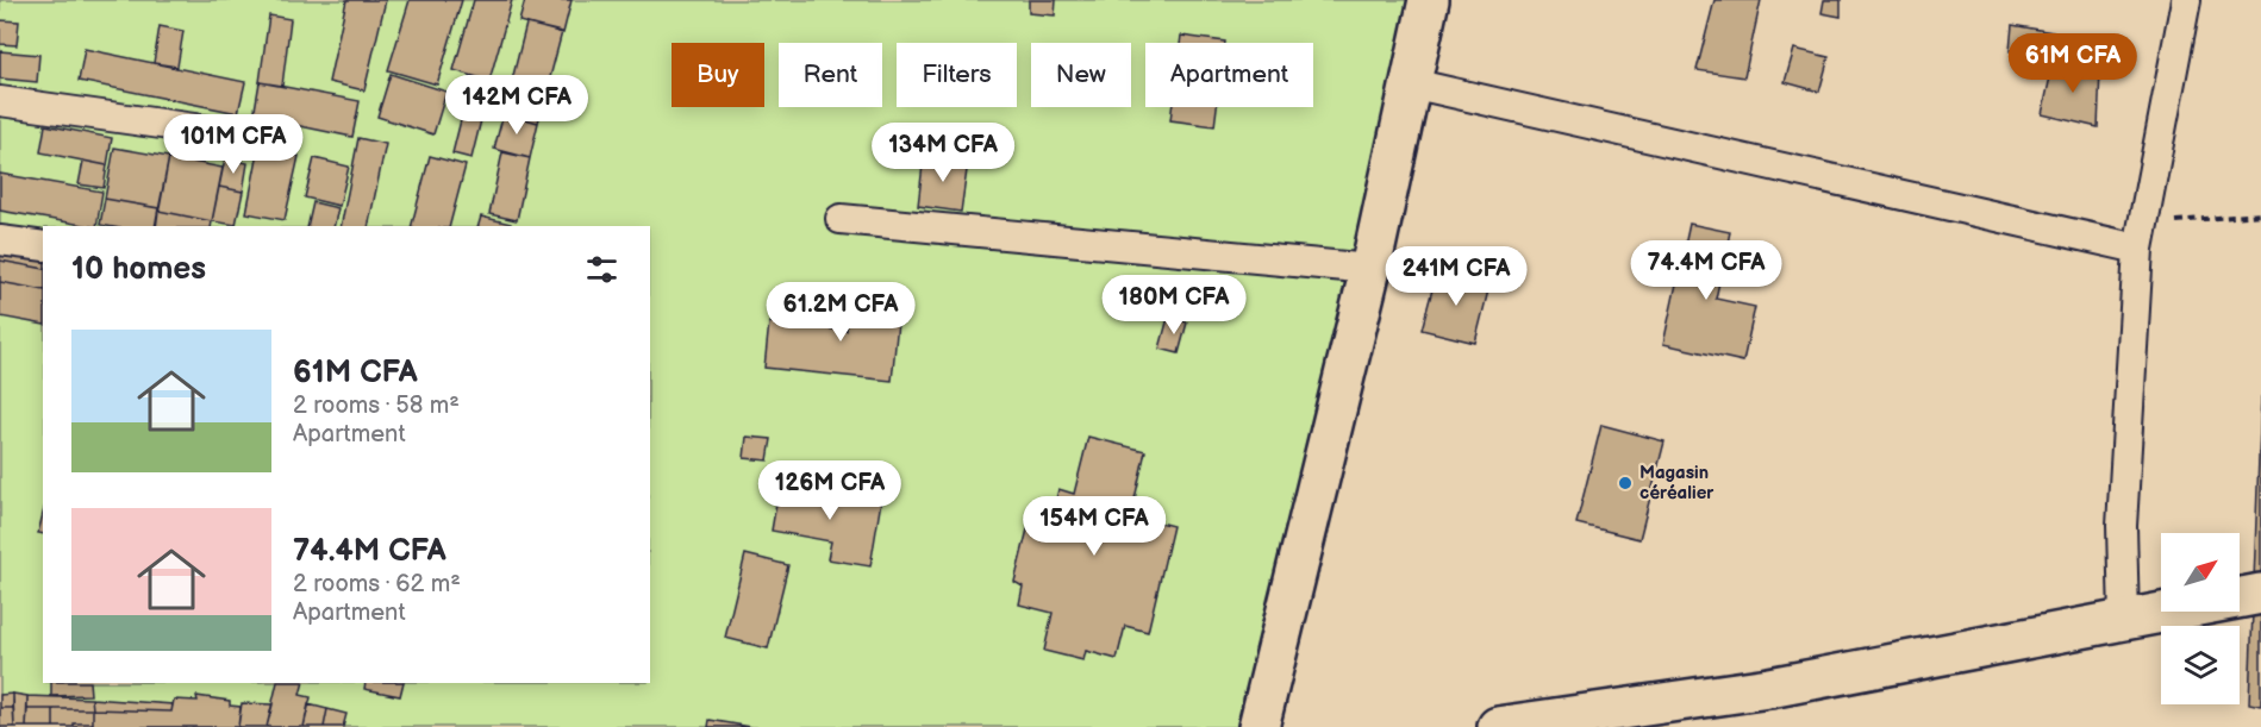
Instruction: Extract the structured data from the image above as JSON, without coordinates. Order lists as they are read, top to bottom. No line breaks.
{"places":["Magasin céréalier"],"north":"top right","page":{"price":["61M CFA","142M CFA","101M CFA","134M CFA","74.4M CFA","241M CFA","180M CFA","61.2M CFA","126M CFA","154M CFA"],"chip":["Buy","Rent","Filters","New","Apartment"],"heading":"10 homes","list":[{"name":"61M CFA","note":"2 rooms · 58 m² · Apartment"},{"name":"74.4M CFA","note":"2 rooms · 62 m² · Apartment"}]}}
